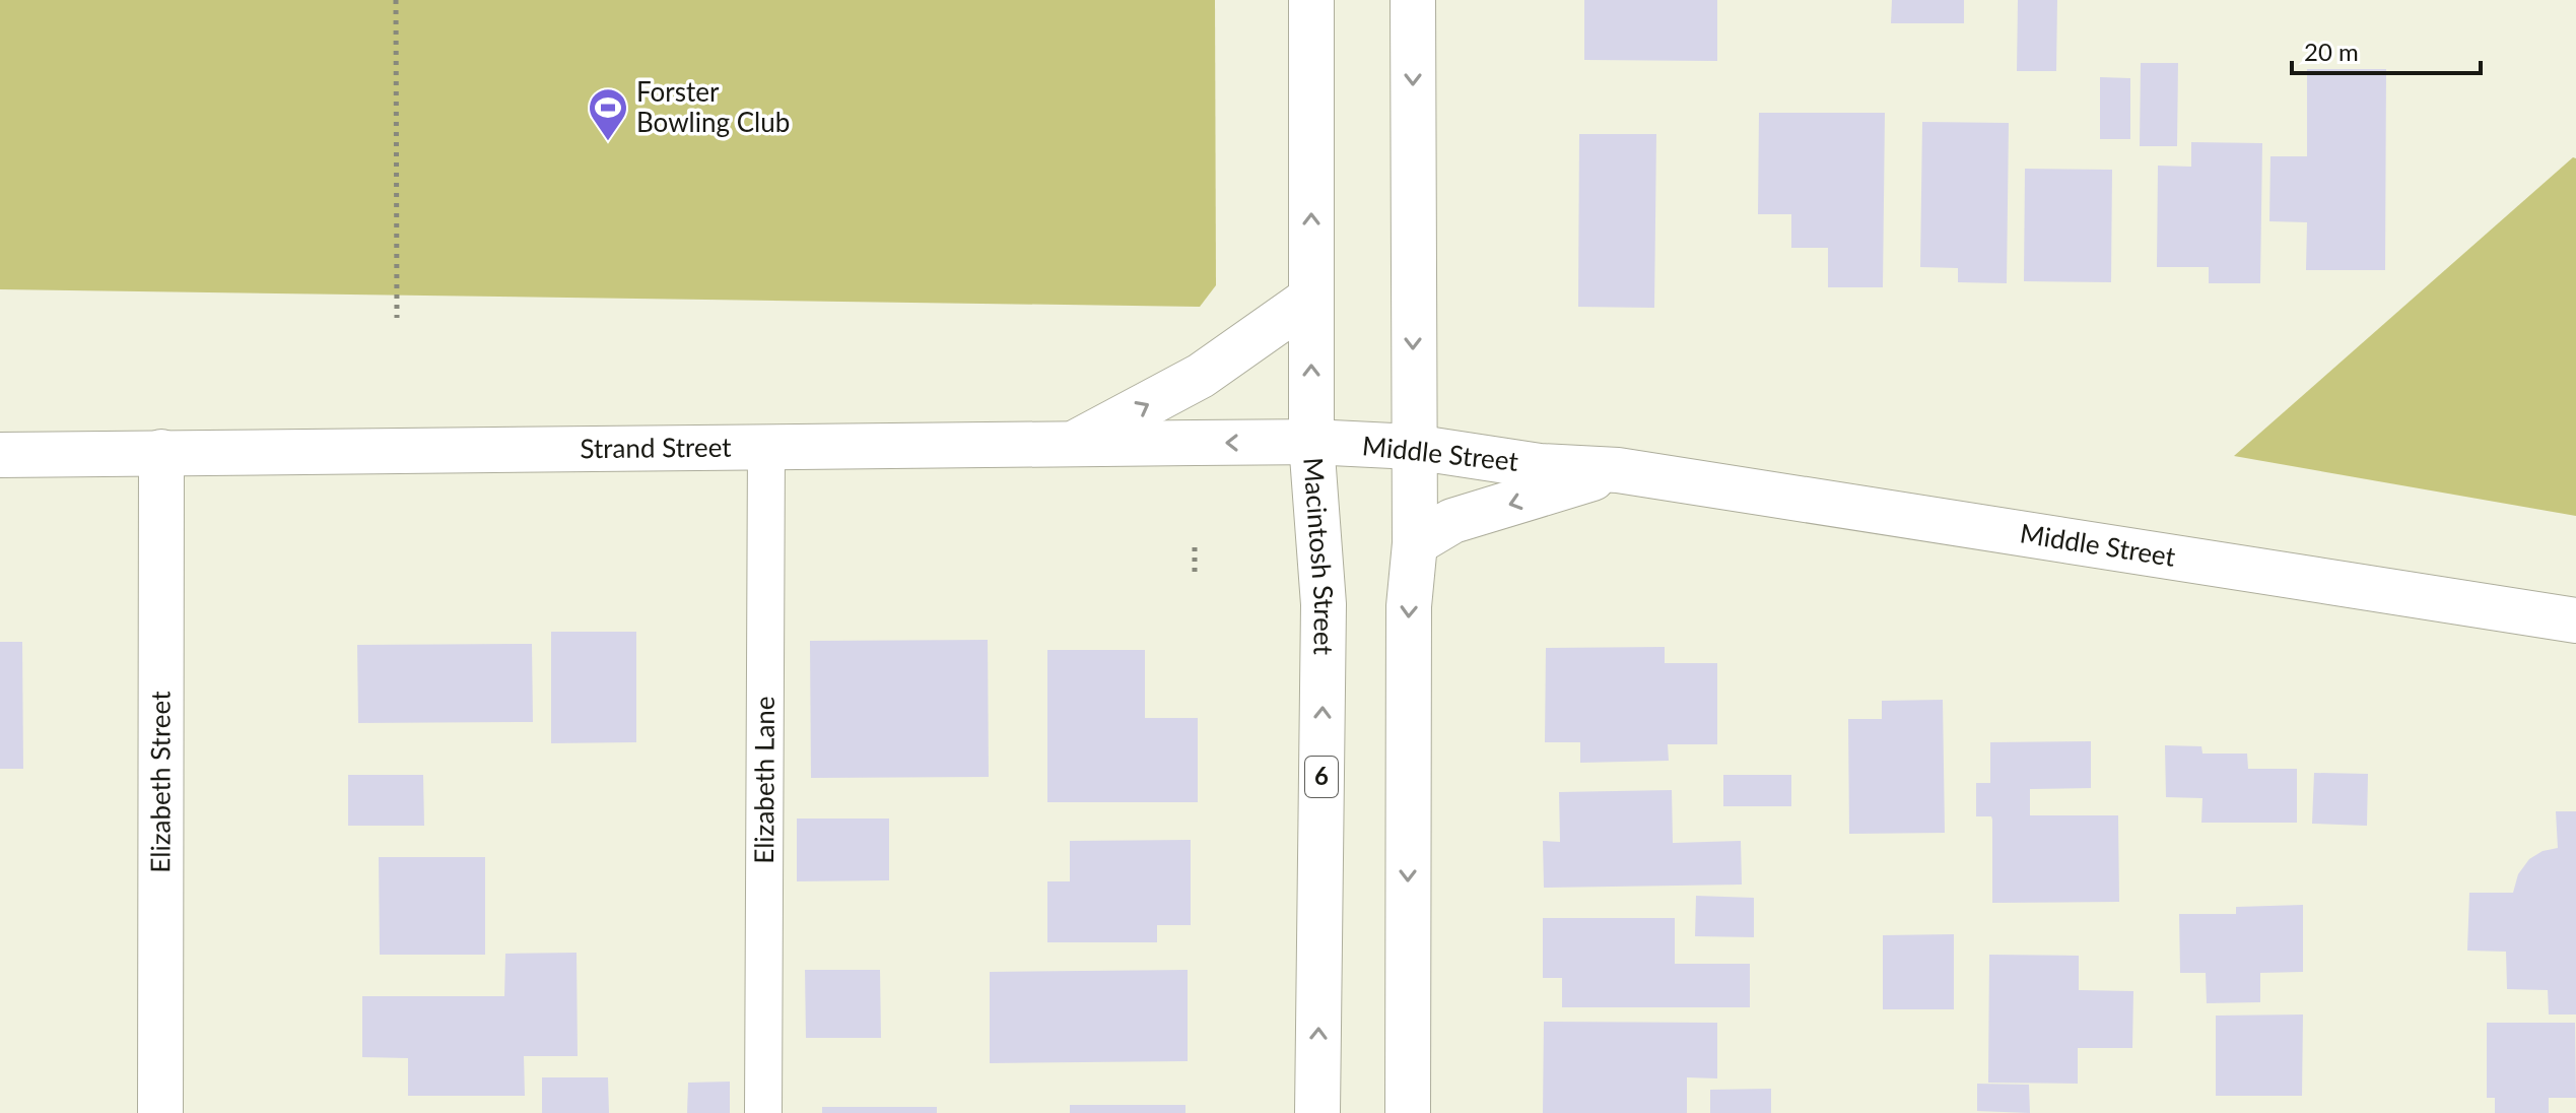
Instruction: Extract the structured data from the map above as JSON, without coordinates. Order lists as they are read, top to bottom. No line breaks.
{"streets":{"street":["Strand Street","Middle Street","Macintosh Street","6","Elizabeth Street"],"lane":["Elizabeth Lane"]},"crossings":[["Strand Street","Middle Street"],["Strand Street","Macintosh Street"],["Strand Street","Elizabeth Lane"],["Strand Street","Elizabeth Street"],["Middle Street","Macintosh Street"]],"places":{"sports":["Forster Bowling Club"]},"scale_bar":"20 m"}
